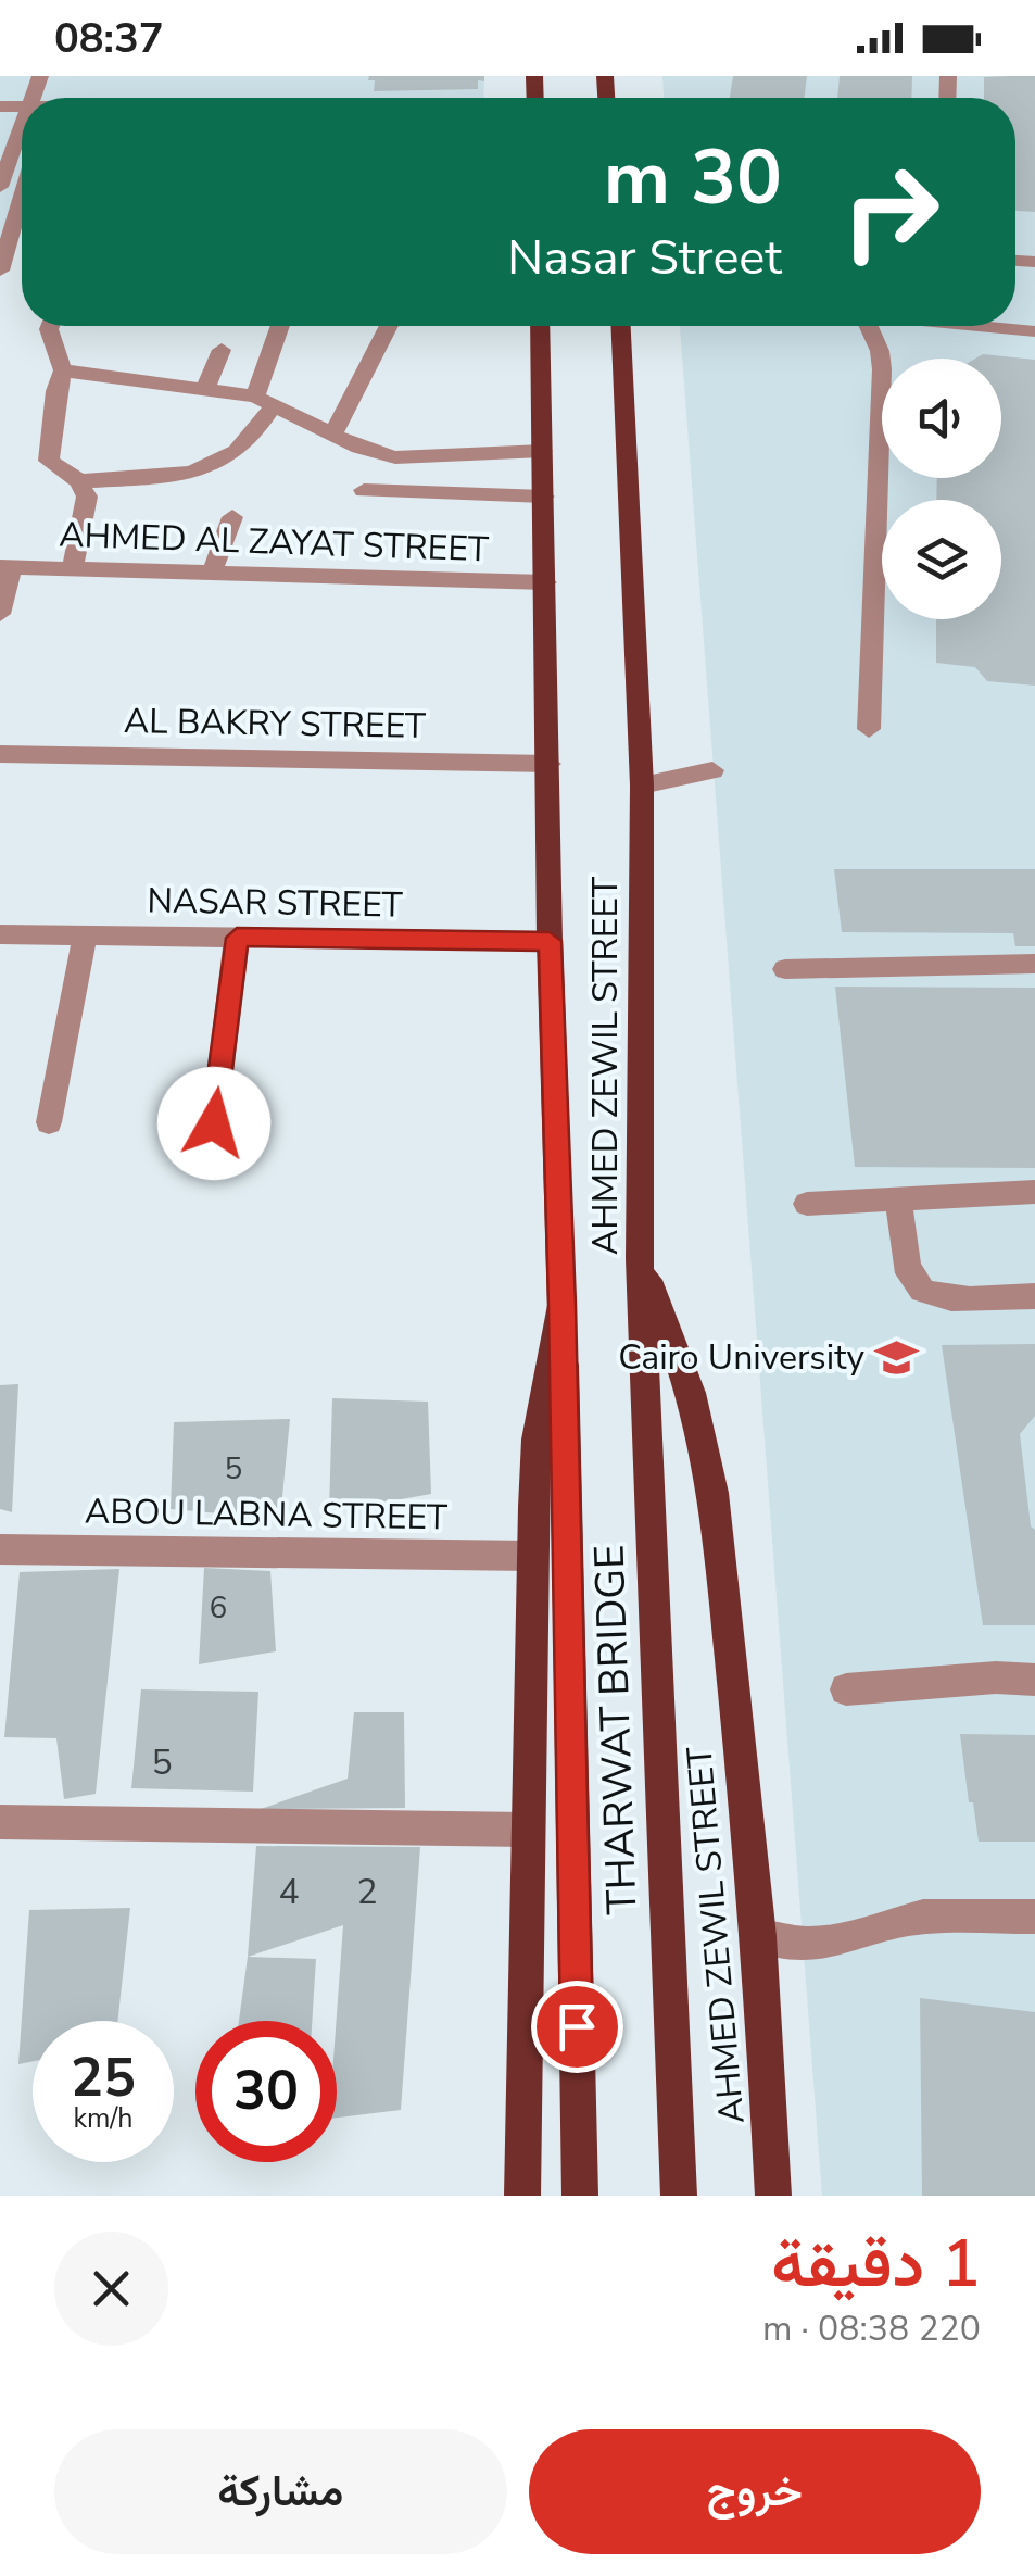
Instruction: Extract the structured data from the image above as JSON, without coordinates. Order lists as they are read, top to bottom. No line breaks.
{"streets":{"main road":["AHMED ZEWIL STREET","THARWAT BRIDGE"],"street":["AHMED AL ZAYAT STREET","AL BAKRY STREET","NASAR STREET","ABOU LABNA STREET"]},"crossings":[["AHMED AL ZAYAT STREET","AHMED ZEWIL STREET"],["AL BAKRY STREET","AHMED ZEWIL STREET"],["NASAR STREET","AHMED ZEWIL STREET"],["AHMED ZEWIL STREET","ABOU LABNA STREET"],["AHMED ZEWIL STREET","THARWAT BRIDGE"]],"places":{"school or university":["Cairo University"]},"house_numbers":["5","6","5","4","2"],"page":{"status":"08:37","turn":["30 m","Nasar Street"],"speed":"25 km/h","limit":"30","heading":["1 دقيقة","220 m · 08:38"],"buttons":["خروج","مشاركة"]}}
